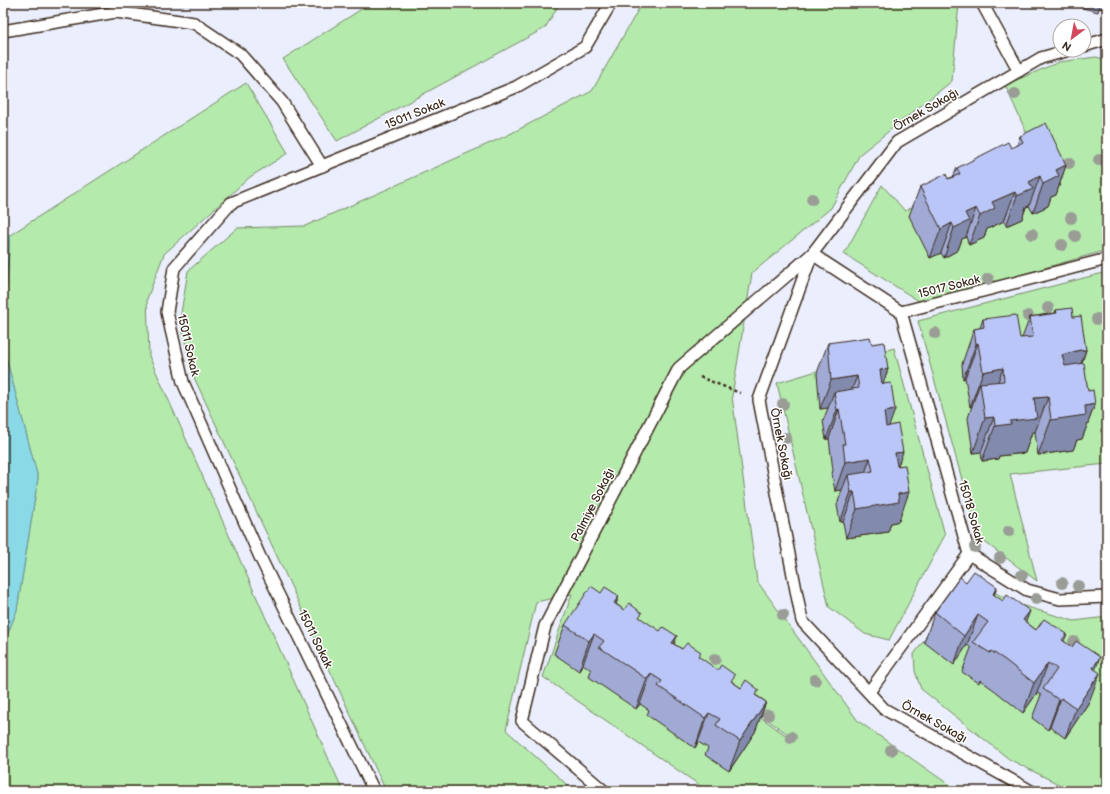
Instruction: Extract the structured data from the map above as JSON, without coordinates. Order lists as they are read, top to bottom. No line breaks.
{"streets":{"lane":["Örnek Sokağı","15011 Sokak","15017 Sokak","Palmiye Sokağı","15018 Sokak"]},"crossings":[["Örnek Sokağı","Palmiye Sokağı"],["Örnek Sokağı","15018 Sokak"],["15017 Sokak","15018 Sokak"]],"north":"bottom left"}
